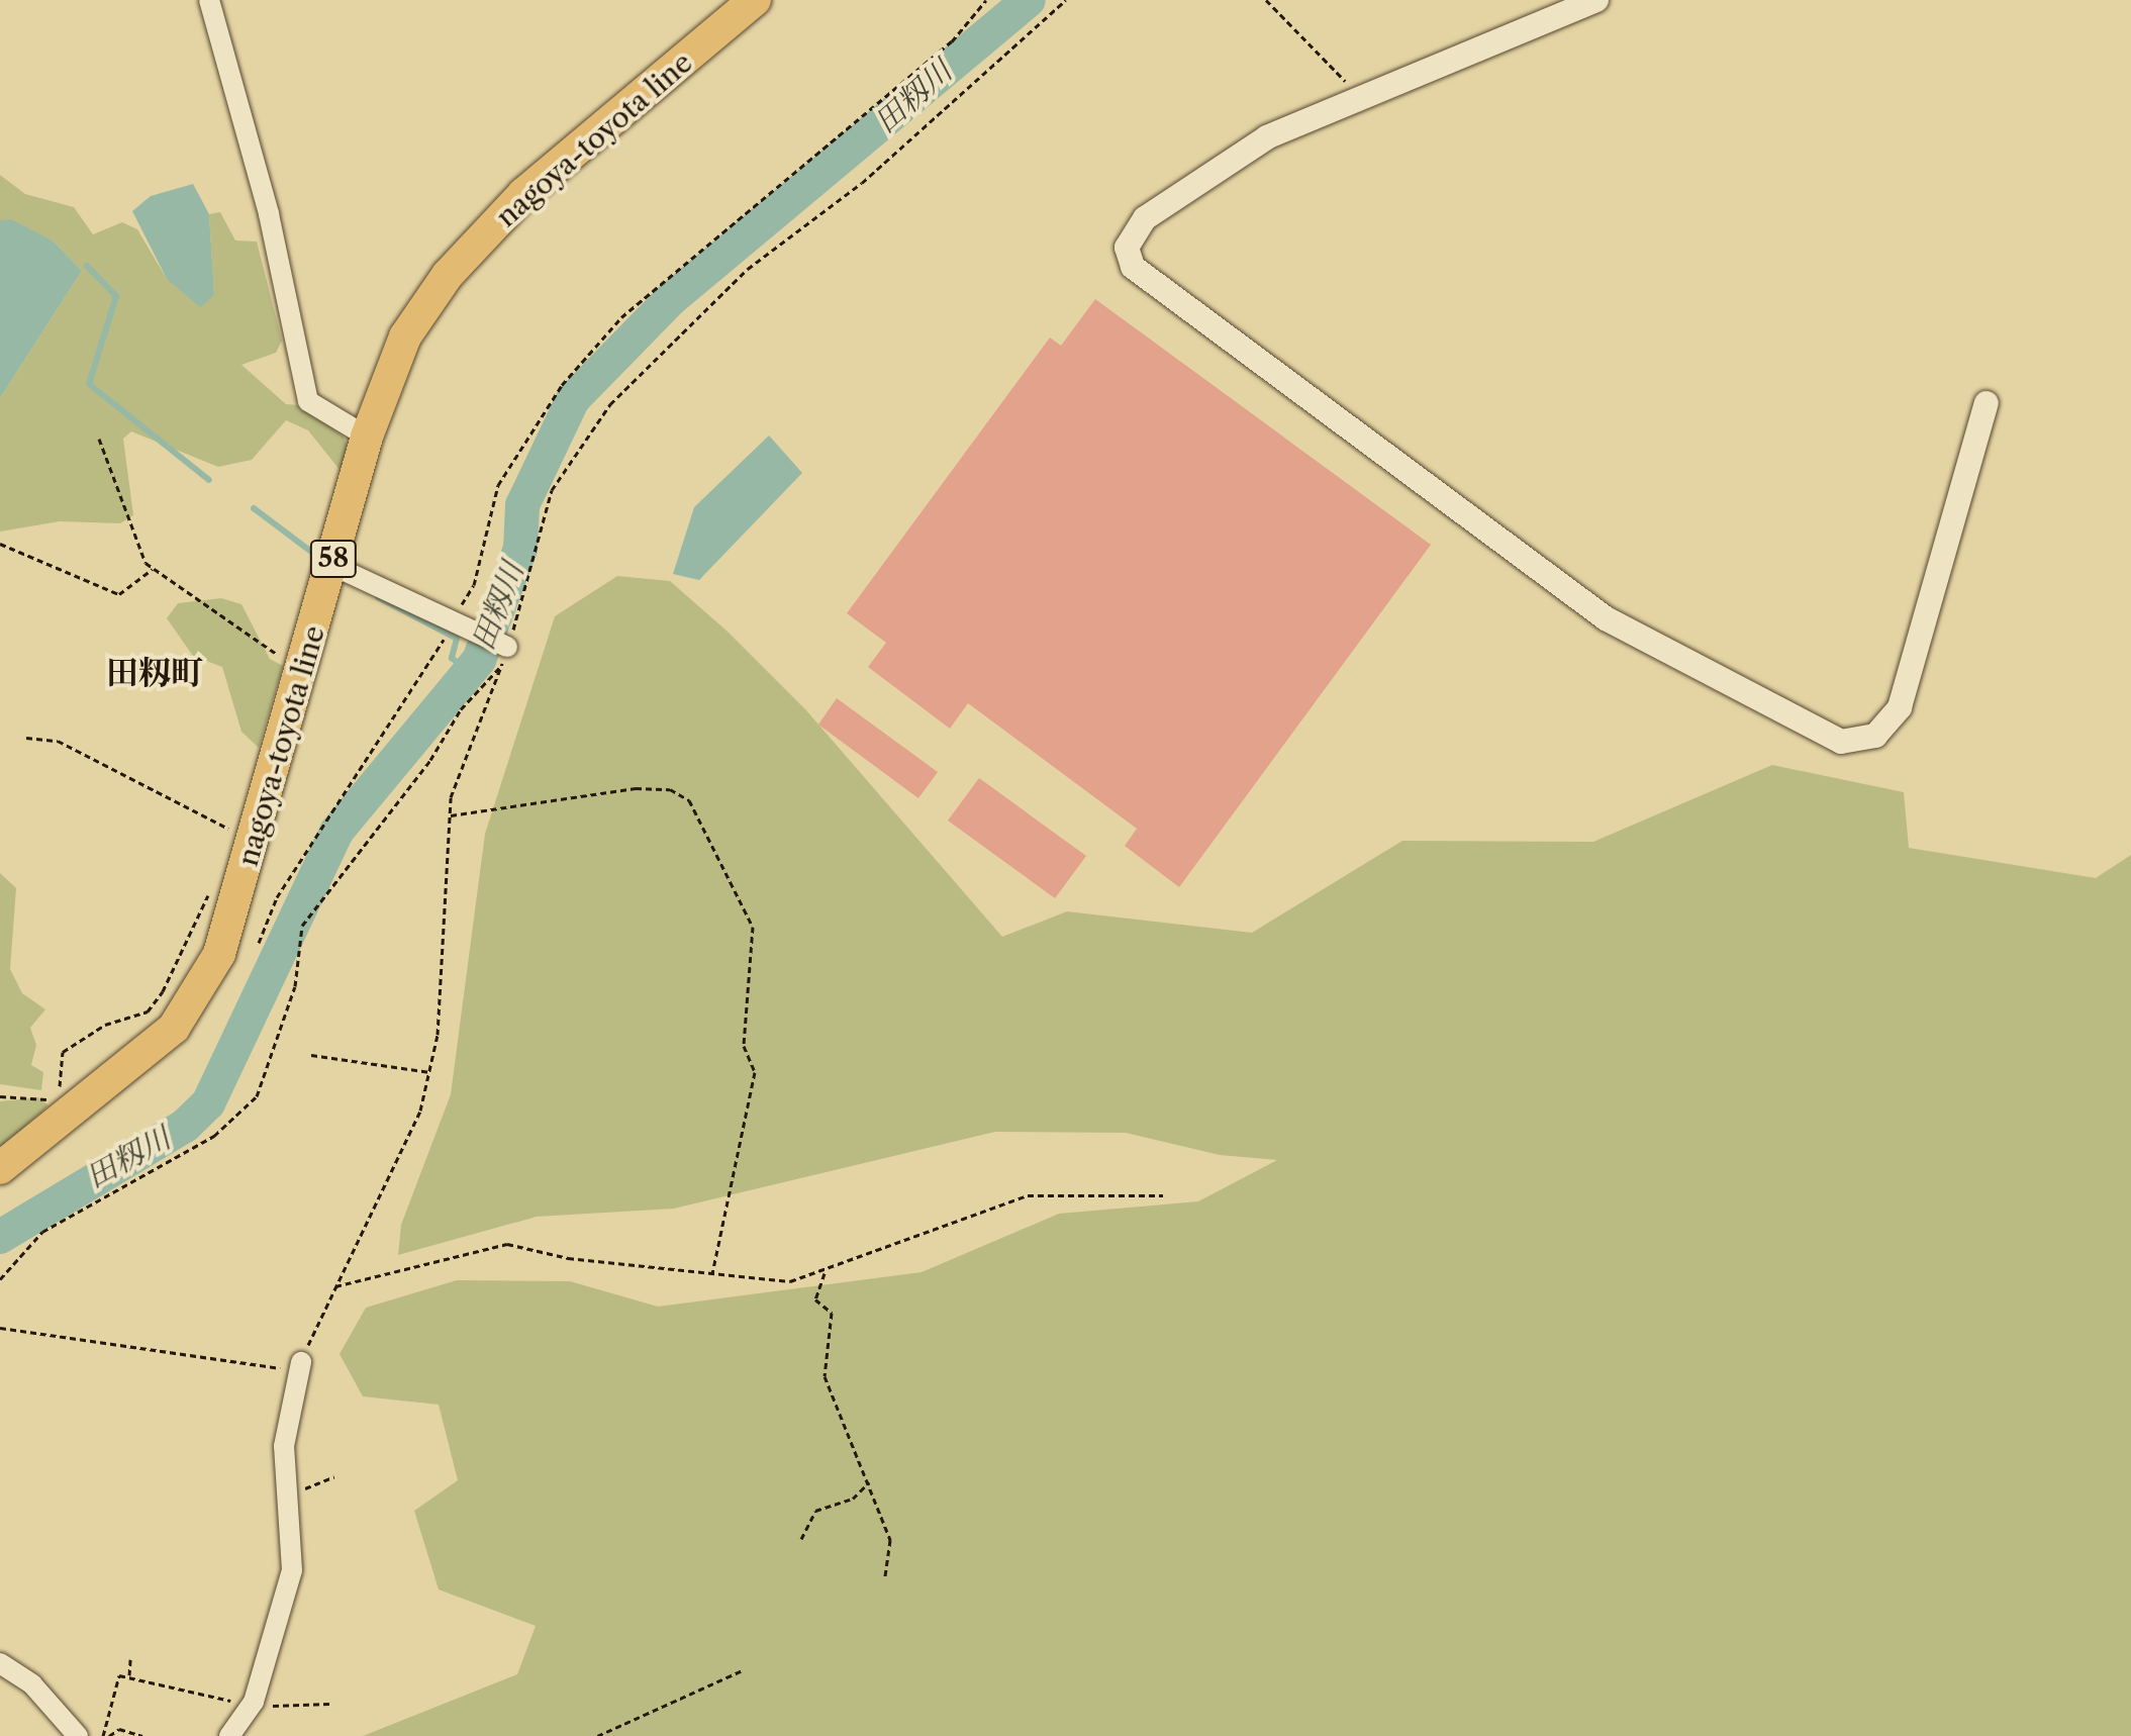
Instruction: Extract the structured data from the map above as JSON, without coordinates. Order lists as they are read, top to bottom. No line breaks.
{"streets":{"main road":["nagoya-toyota line","58"]},"districts":["田籾町"],"water":["田籾川"]}
